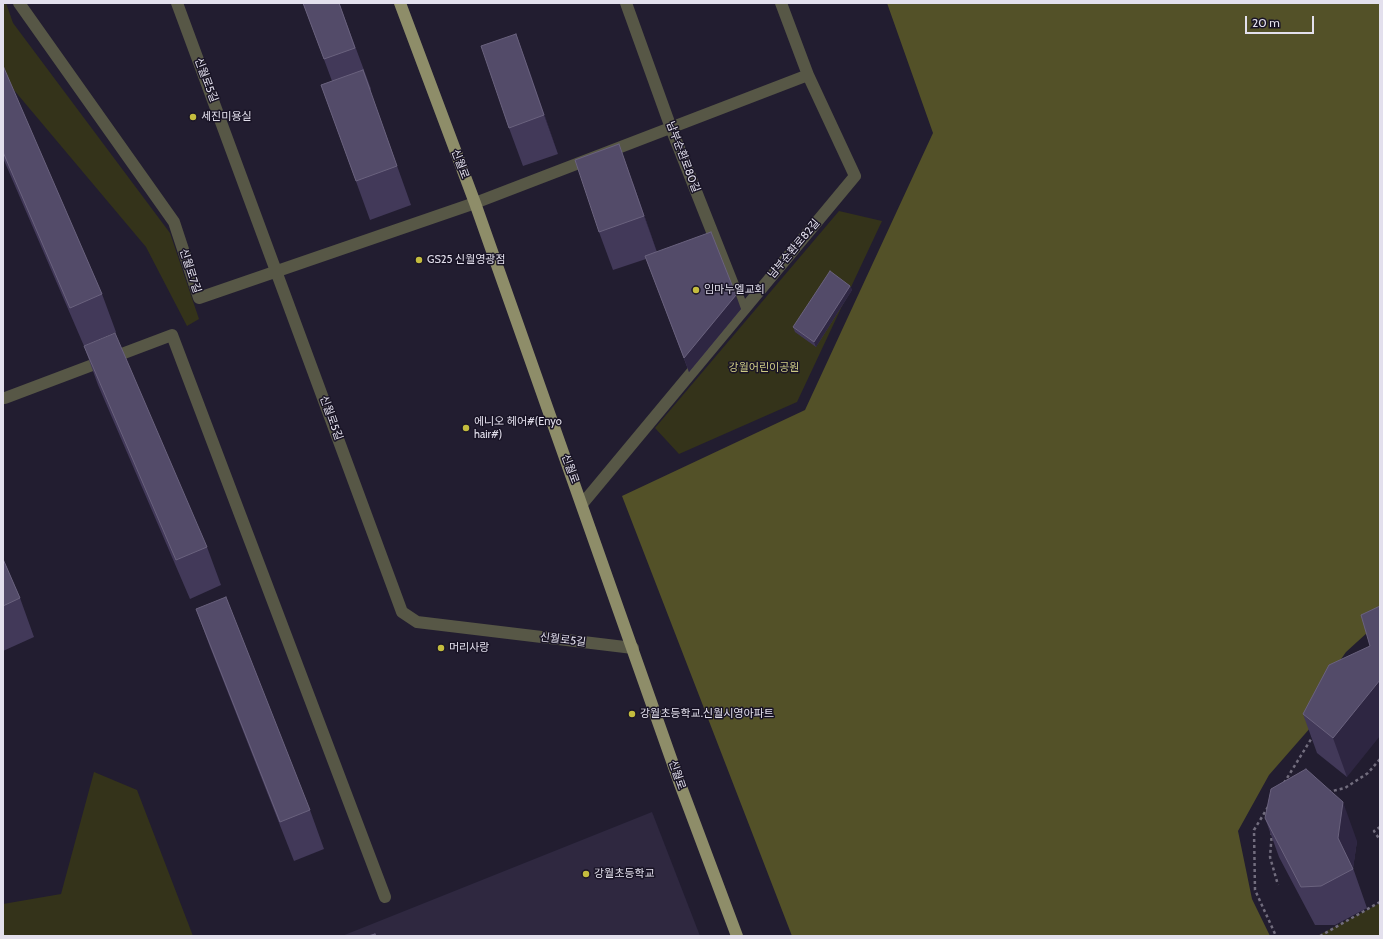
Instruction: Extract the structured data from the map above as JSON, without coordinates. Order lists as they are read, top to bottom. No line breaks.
{"streets":{"main road":["신월로"],"street":["신월로5길","남부순환로80길","남부순환로82길","신월로7길"]},"crossings":[["신월로5길","신월로"],["신월로5길","신월로7길"],["남부순환로80길","남부순환로82길"],["남부순환로80길","신월로7길"],["신월로","남부순환로82길"],["신월로","신월로7길"],["남부순환로82길","신월로7길"]],"parks":["강월어린이공원"],"places":["세진미용실","GS25 신월영광점","임마누엘교회","에니오 헤어#(Enyo hair#)","머리사랑","강월초등학교.신월시영아파트","강월초등학교"],"scale_bar":"20 m"}
